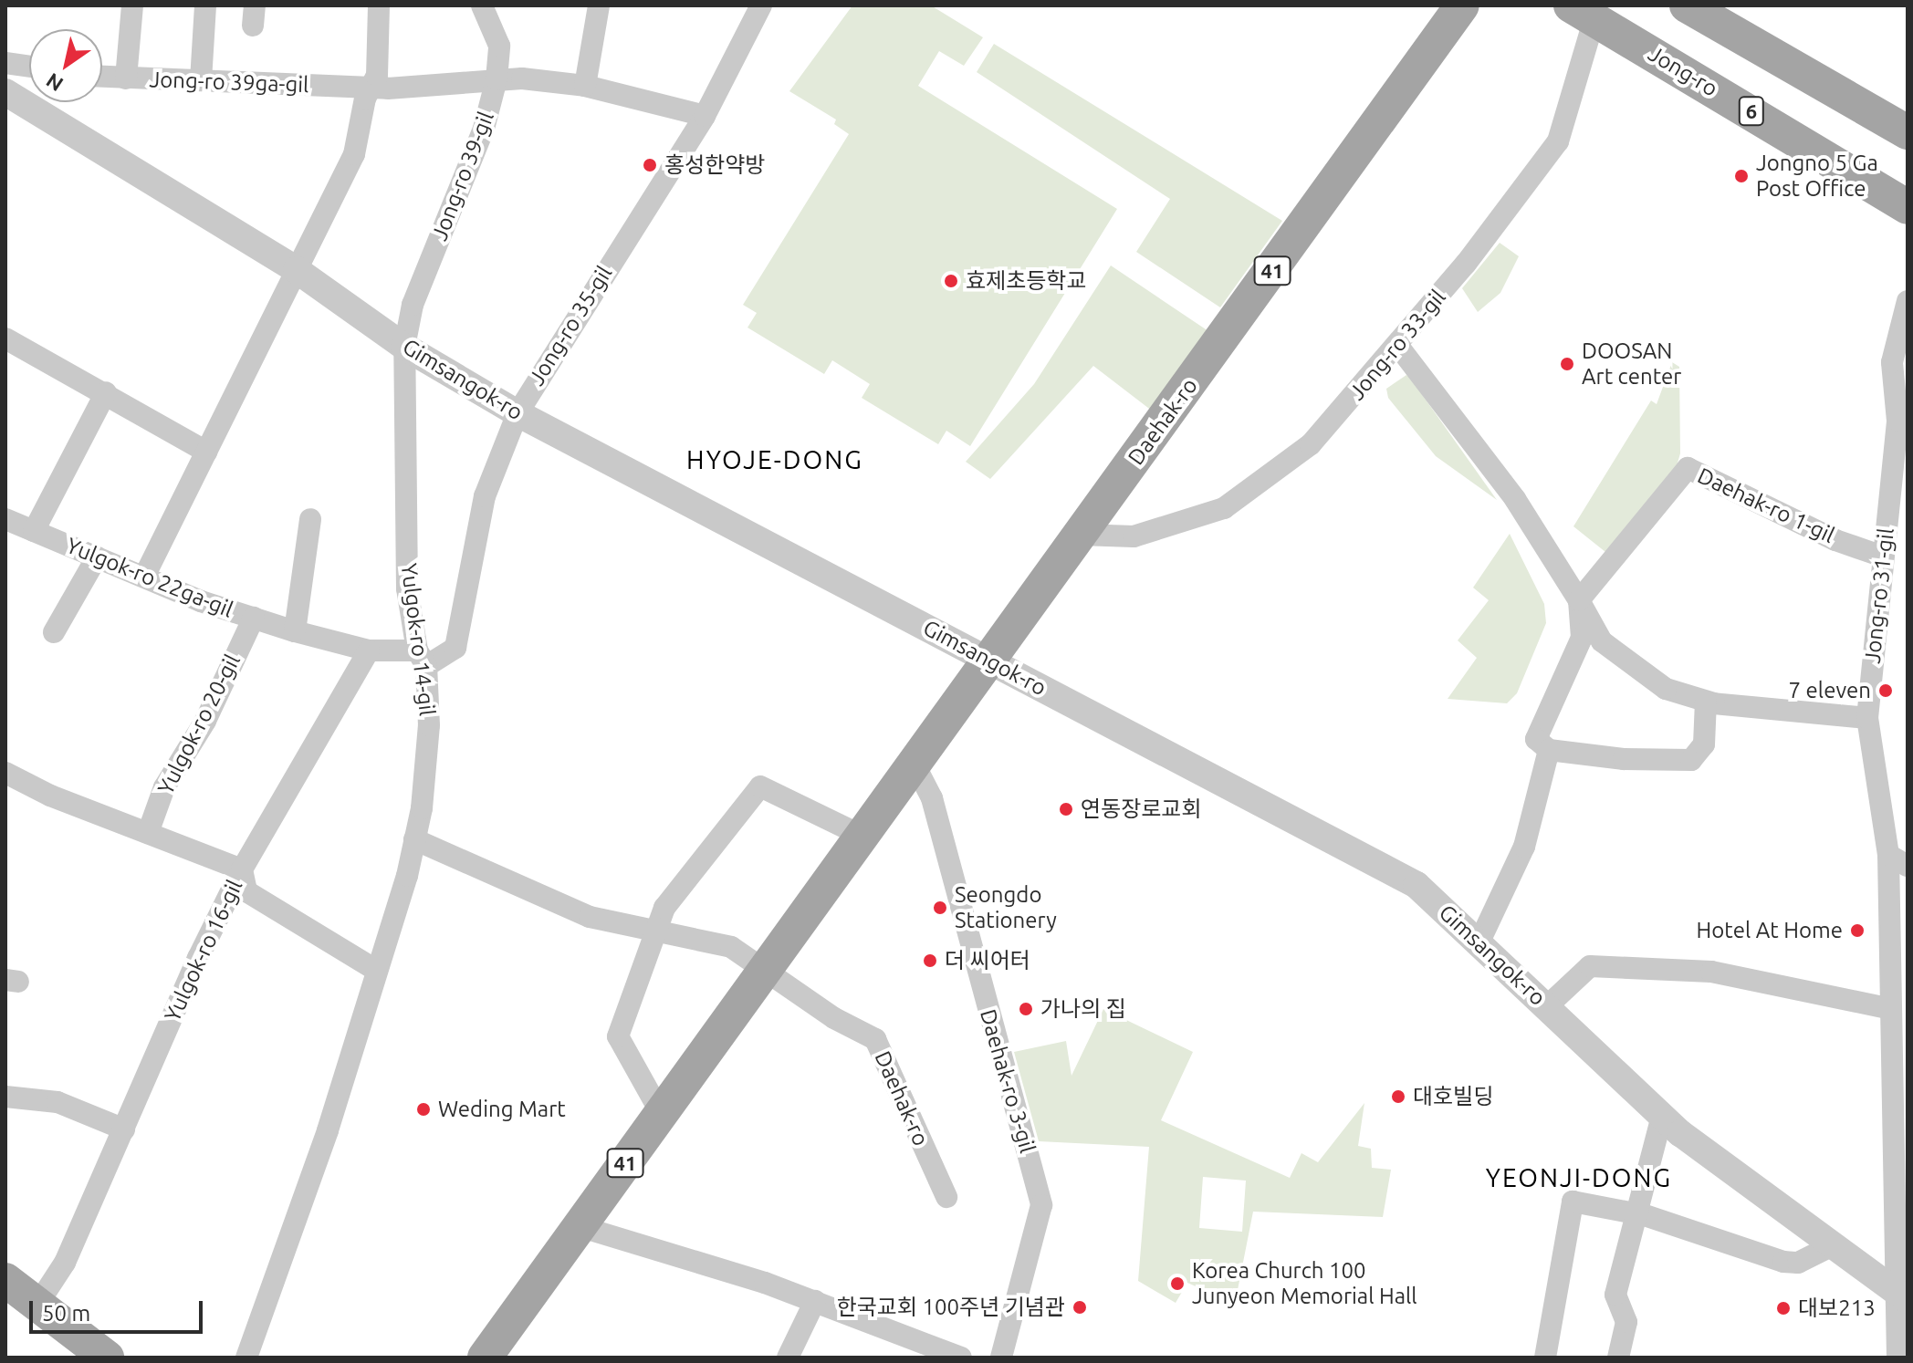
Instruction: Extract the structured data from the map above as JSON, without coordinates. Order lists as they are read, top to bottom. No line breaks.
{"streets":{"main road":["Jong-ro","6","41","Daehak-ro"],"street":["Jong-ro 39ga-gil","Jong-ro 39-gil","Jong-ro 35-gil","Jong-ro 33-gil","Gimsangok-ro","Daehak-ro 1-gil","Yulgok-ro 22ga-gil","Jong-ro 31-gil","Yulgok-ro 14-gil","Yulgok-ro 20-gil","Yulgok-ro 16-gil","Daehak-ro 3-gil"]},"crossings":[["Jong-ro","Jong-ro 33-gil"],["Jong-ro 39ga-gil","Jong-ro 39-gil"],["Jong-ro 39-gil","Gimsangok-ro"],["Jong-ro 39-gil","Yulgok-ro 14-gil"],["Jong-ro 35-gil","Gimsangok-ro"],["Jong-ro 35-gil","Yulgok-ro 14-gil"],["Jong-ro 33-gil","Daehak-ro"],["Gimsangok-ro","Daehak-ro"],["Gimsangok-ro","Jong-ro 31-gil"],["Gimsangok-ro","Yulgok-ro 14-gil"],["Daehak-ro","Yulgok-ro 14-gil"],["Daehak-ro","Daehak-ro 3-gil"],["Daehak-ro 1-gil","Jong-ro 31-gil"],["Yulgok-ro 22ga-gil","Yulgok-ro 20-gil"],["Yulgok-ro 22ga-gil","Yulgok-ro 16-gil"]],"districts":["HYOJE-DONG","YEONJI-DONG"],"places":["홍성한약방","Jongno 5 Ga Post Office","효제초등학교","DOOSAN Art center","7 eleven","연동장로교회","Seongdo Stationery","Hotel At Home","더 씨어터","가나의 집","대호빌딩","Weding Mart","Korea Church 100 Junyeon Memorial Hall","한국교회 100주년 기념관","대보213"],"scale_bar":"50 m","north":"bottom left"}
